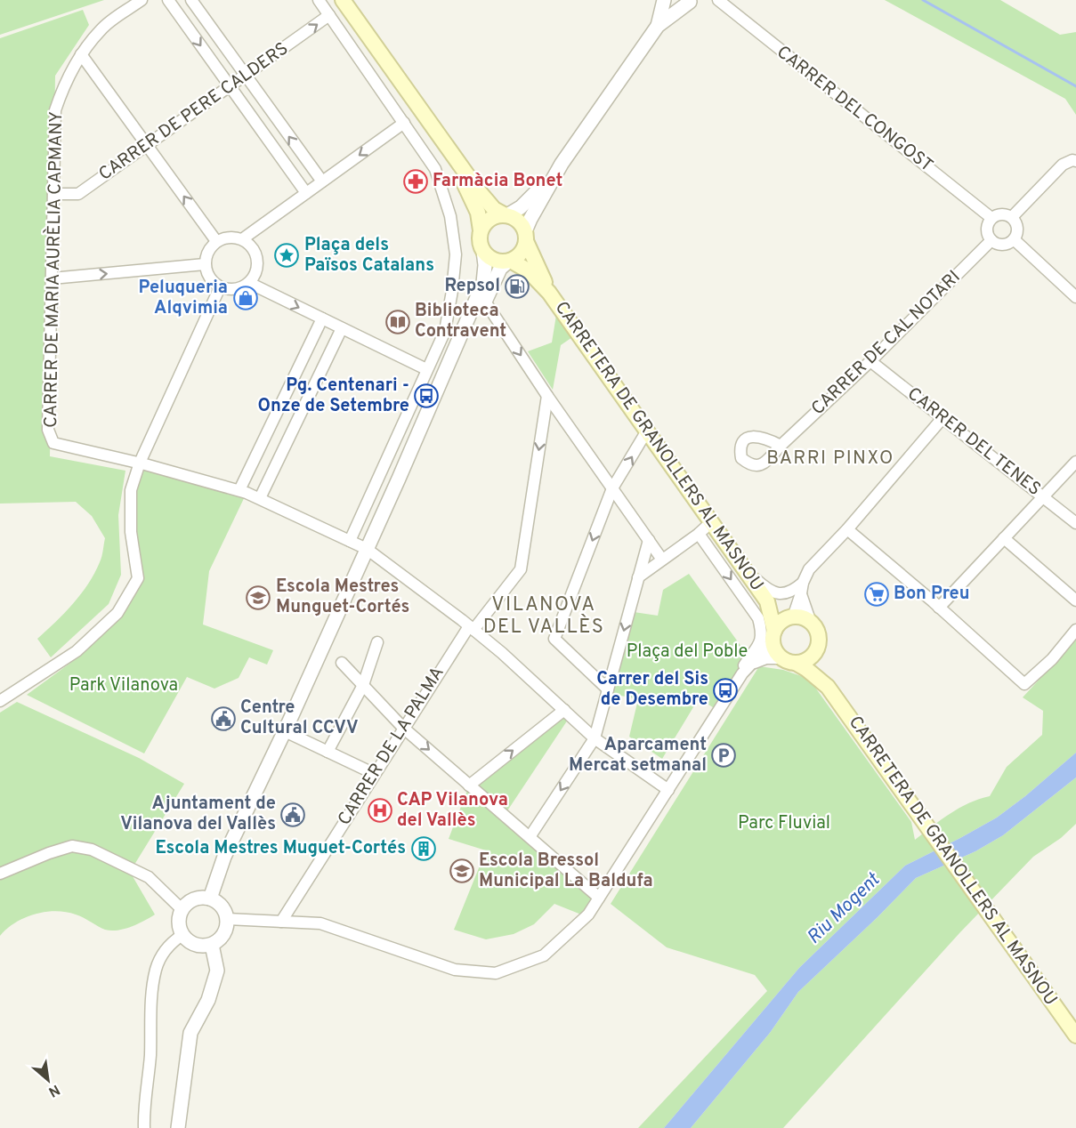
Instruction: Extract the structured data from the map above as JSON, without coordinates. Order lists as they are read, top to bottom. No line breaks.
{"streets":{"main road":["CARRETERA DE GRANOLLERS AL MASNOU"],"street":["CARRER DEL CONGOST","CARRER DE PERE CALDERS","CARRER DE MARIA AURÈLIA CAPMANY","CARRER DE CAL NOTARI","CARRER DEL TENES","CARRER DE LA PALMA"]},"crossings":[["CARRER DEL CONGOST","CARRER DE CAL NOTARI"],["CARRER DE PERE CALDERS","CARRER DE MARIA AURÈLIA CAPMANY"],["CARRER DE CAL NOTARI","CARRER DEL TENES"]],"one_way":["CARRER DE LA PALMA"],"districts":["BARRI PINXO","VILANOVA DEL VALLÈS"],"water":["Riu Mogent"],"parks":["Plaça del Poble","Park Vilanova","Parc Fluvial"],"places":{"pharmacy":["Farmàcia Bonet"],"place":["Plaça dels Països Catalans"],"fuel station":["Repsol"],"shop":["Peluqueria Alqvimia"],"library":["Biblioteca Contravent"],"bus stop":["Pg. Centenari - Onze de Setembre","Carrer del Sis de Desembre"],"supermarket":["Bon Preu"],"school or university":["Escola Mestres Munguet-Cortés","Escola Bressol Municipal La Baldufa"],"public building":["Centre Cultural CCVV","Ajuntament de Vilanova del Vallès"],"parking":["Aparcament Mercat setmanal"],"hospital":["CAP Vilanova del Vallès"],"building":["Escola Mestres Muguet-Cortés"]},"north":"bottom right"}
